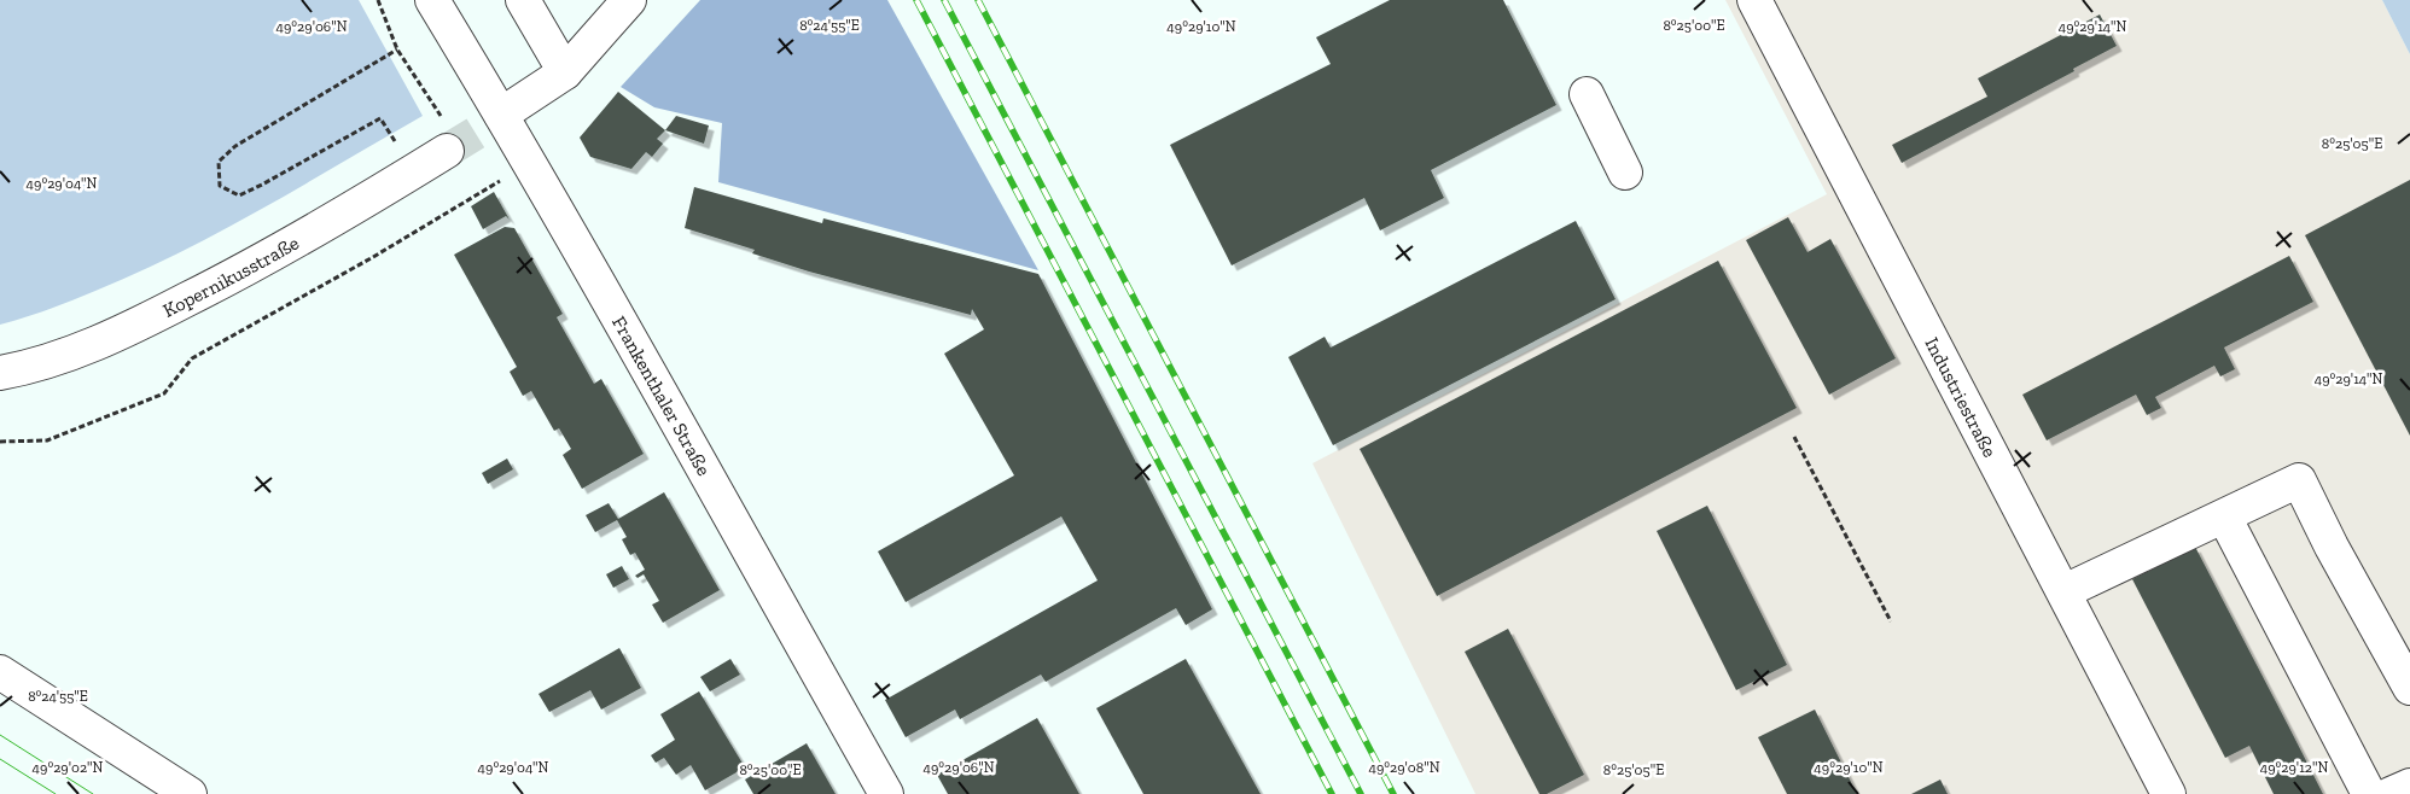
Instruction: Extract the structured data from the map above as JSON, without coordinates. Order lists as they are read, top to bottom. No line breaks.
{"streets":{"street":["Kopernikusstraße","Frankenthaler Straße","Industriestraße"]},"coordinates":["8°24'55\"E","8°25'00\"E","49°29'06\"N","49°29'10\"N","49°29'14\"N","8°25'05\"E","49°29'04\"N","49°29'02\"N","49°29'08\"N","49°29'12\"N"]}
